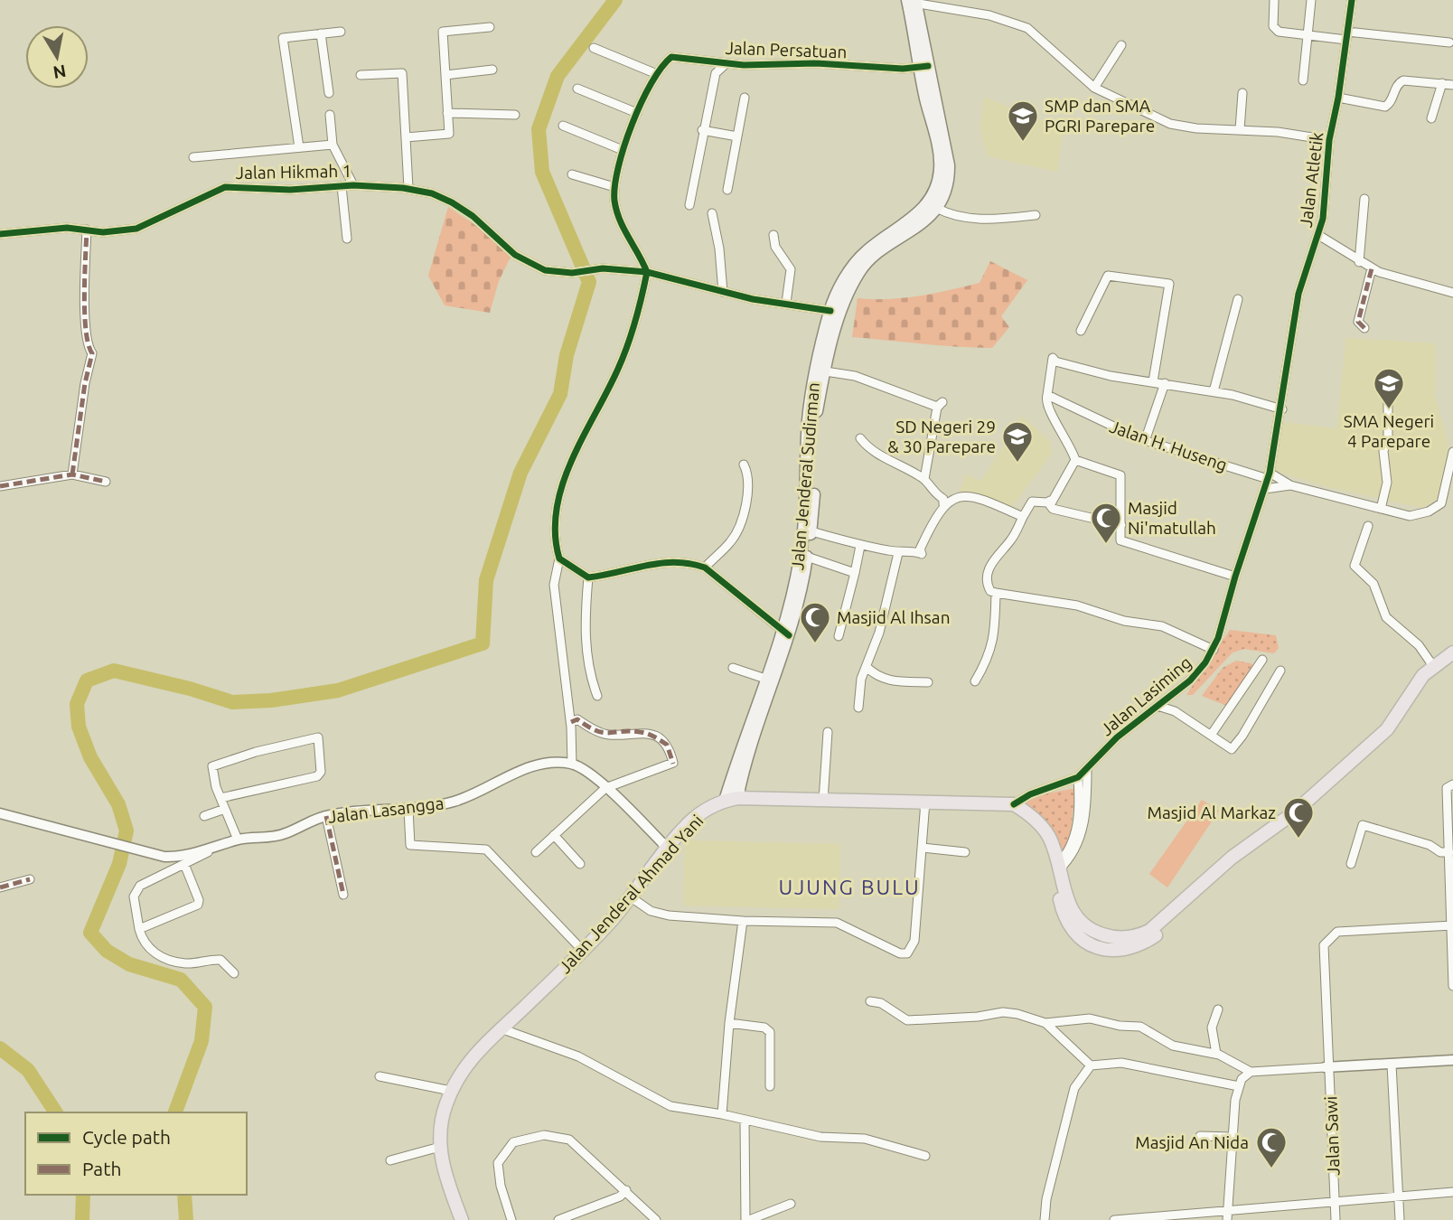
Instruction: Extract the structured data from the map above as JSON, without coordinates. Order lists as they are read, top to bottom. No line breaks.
{"streets":{"highway":["Jalan Jenderal Ahmad Yani"],"main road":["Jalan Jenderal Sudirman"],"street":["Jalan Persatuan","Jalan Hikmah 1","Jalan Atletik","Jalan H. Huseng","Jalan Lasiming","Jalan Lasangga","Jalan Sawi"]},"crossings":[["Jalan Persatuan","Jalan Hikmah 1"],["Jalan Persatuan","Jalan Jenderal Sudirman"],["Jalan Atletik","Jalan H. Huseng"],["Jalan Atletik","Jalan Lasiming"],["Jalan Jenderal Sudirman","Jalan Jenderal Ahmad Yani"]],"districts":["UJUNG BULU"],"places":{"school or university":["SMP dan SMA PGRI Parepare","SMA Negeri 4 Parepare","SD Negeri 29 & 30 Parepare"],"mosque":["Masjid Ni'matullah","Masjid Al Ihsan","Masjid Al Markaz","Masjid An Nida"]},"legend":["Cycle path","Path"],"north":"bottom"}
